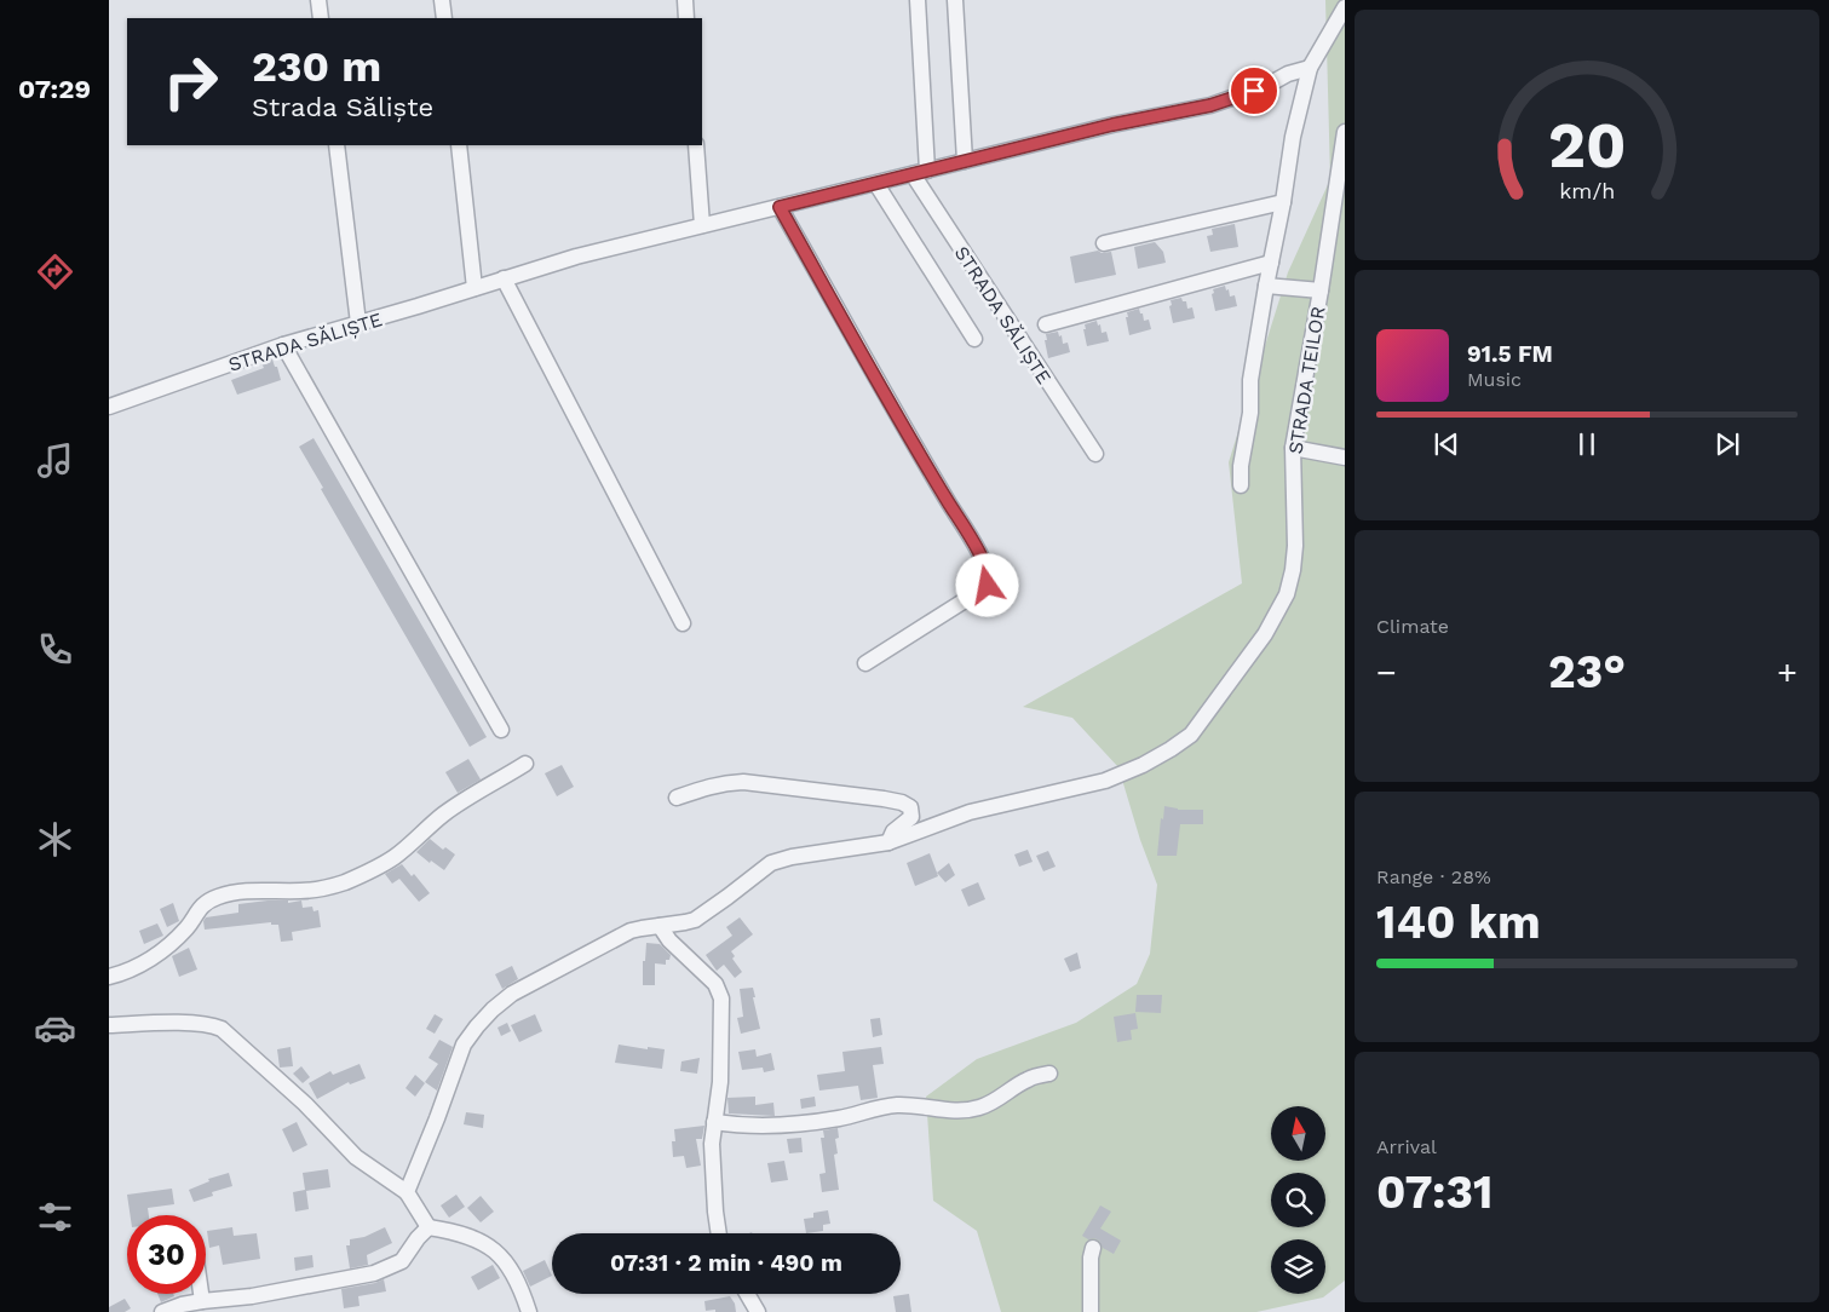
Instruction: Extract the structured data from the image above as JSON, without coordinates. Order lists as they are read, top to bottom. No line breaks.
{"streets":{"street":["STRADA SĂLIȘTE","STRADA TEILOR"]},"north":"top","page":{"tabs":"07:29","turn":["230 m","Strada Săliște"],"song":["91.5 FM","Music"],"tile":["Climate",["Range · 28%","140 km"],["Arrival","07:31"]],"heat":["−","23°","+"],"limit":"30","trip":"07:31 · 2 min · 490 m","gauge":["20","km/h"]}}
